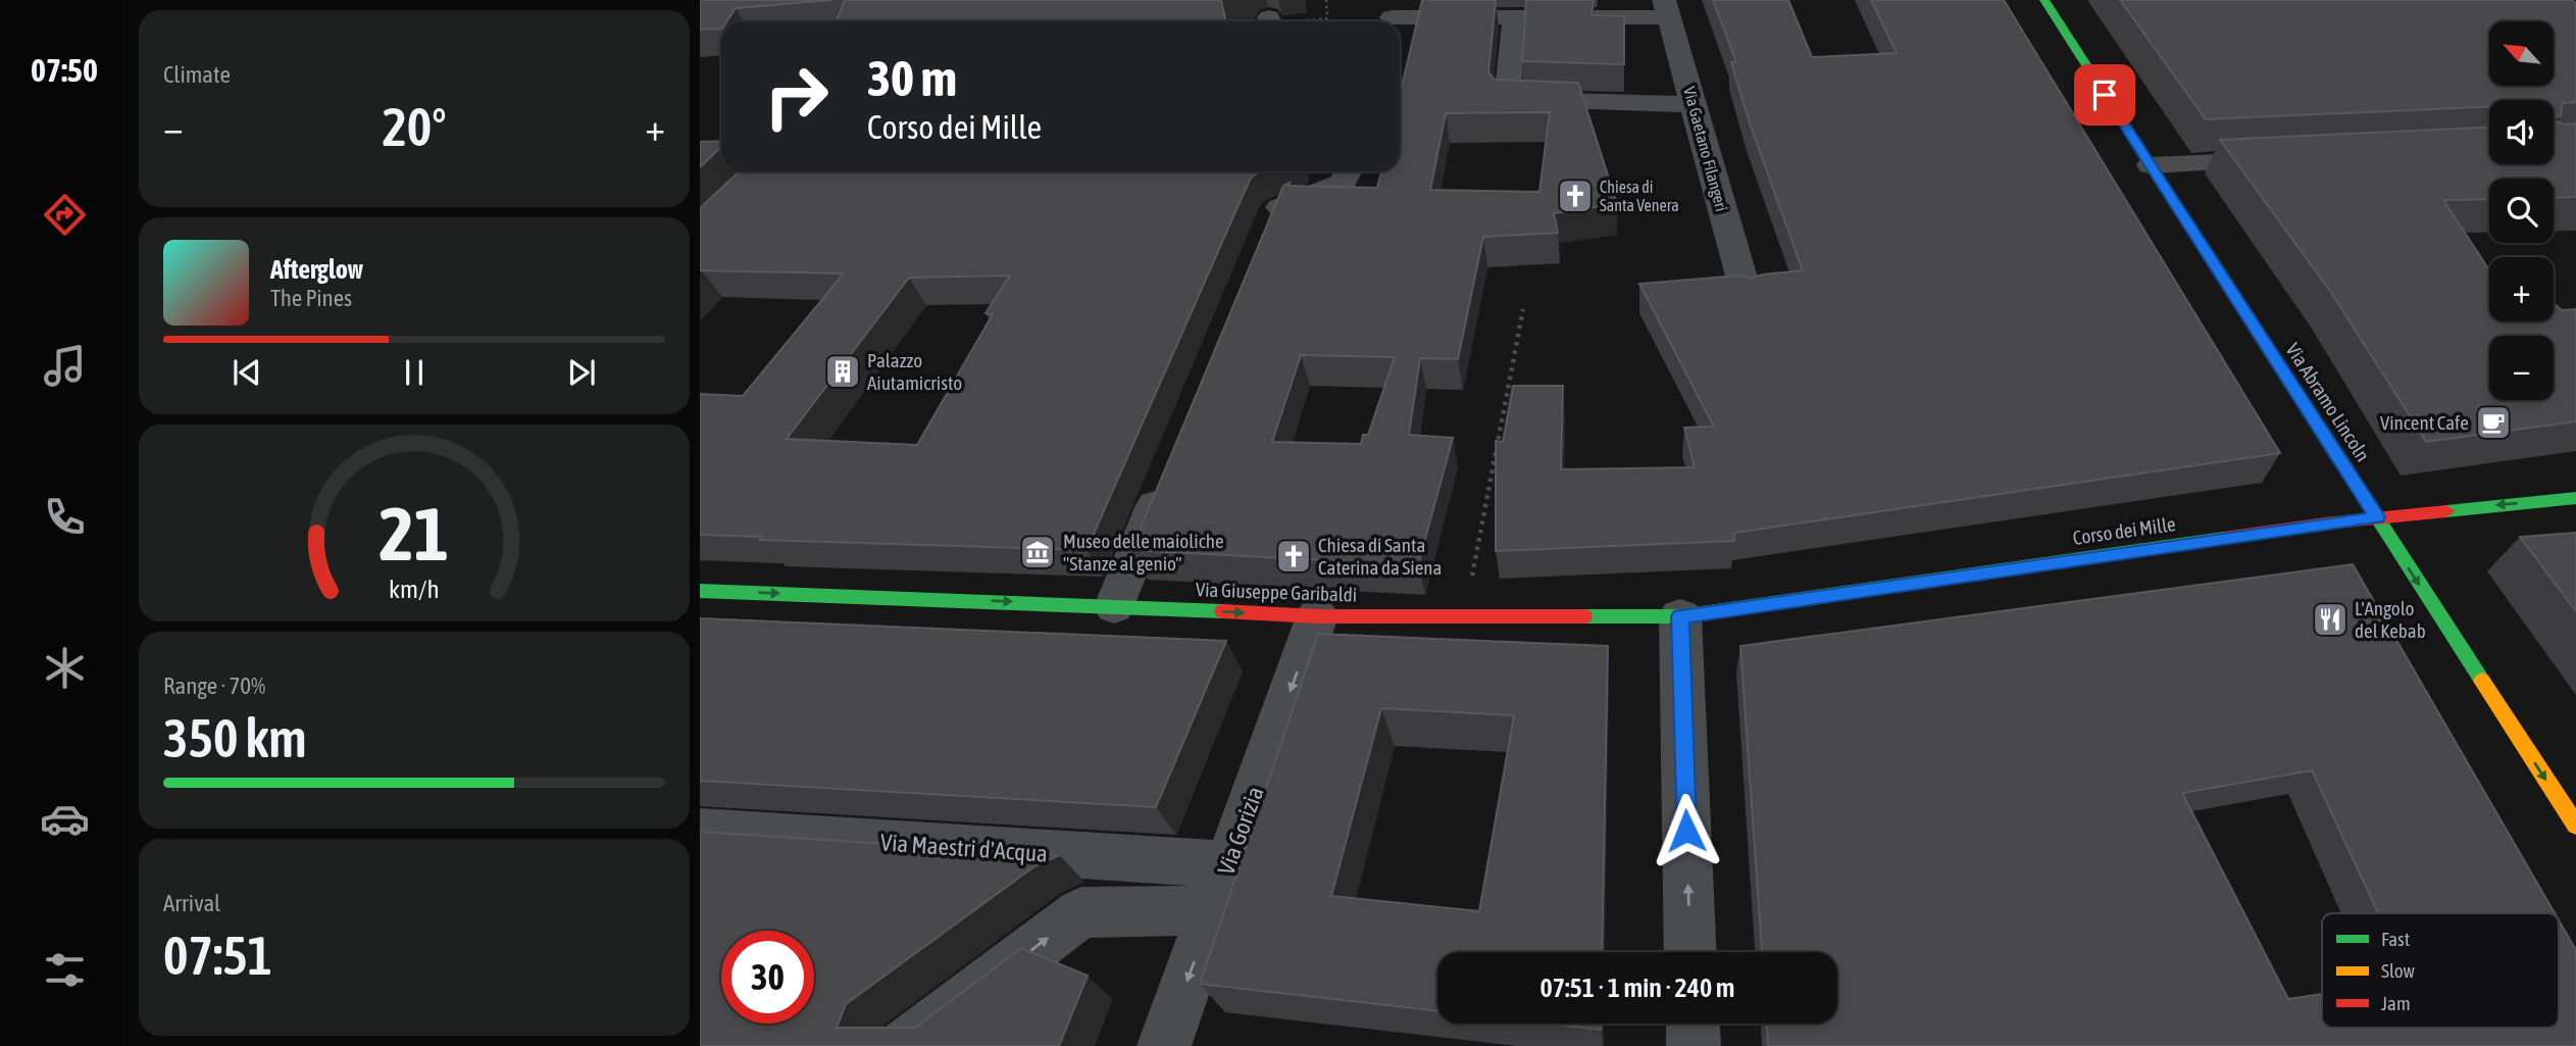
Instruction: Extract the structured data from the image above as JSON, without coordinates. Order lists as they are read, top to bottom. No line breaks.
{"streets":{"street":["Via Gaetano Filangeri","Via Abramo Lincoln","Corso dei Mille","Via Giuseppe Garibaldi","Via Gorizia","Via Maestri d'Acqua"]},"crossings":[["Via Abramo Lincoln","Corso dei Mille"],["Corso dei Mille","Via Giuseppe Garibaldi"],["Via Giuseppe Garibaldi","Via Gorizia"],["Via Gorizia","Via Maestri d'Acqua"]],"one_way":["Via Abramo Lincoln","Via Giuseppe Garibaldi","Via Gorizia"],"places":{"church":["Chiesa di Santa Venera","Chiesa di Santa Caterina da Siena"],"building":["Palazzo Aiutamicristo"],"cafe":["Vincent Cafe"],"museum":["Museo delle maioliche \"Stanze al genio\""],"restaurant":["L'Angolo del Kebab"]},"legend":["Fast","Slow","Jam"],"north":"top left","page":{"tabs":"07:50","tile":["Climate",["Range · 70%","350 km"],["Arrival","07:51"]],"map_buttons":["+","−"],"turn":["30 m","Corso dei Mille"],"heat":["−","20°","+"],"song":["Afterglow","The Pines"],"limit":"30","trip":"07:51 · 1 min · 240 m","gauge":["21","km/h"]}}
